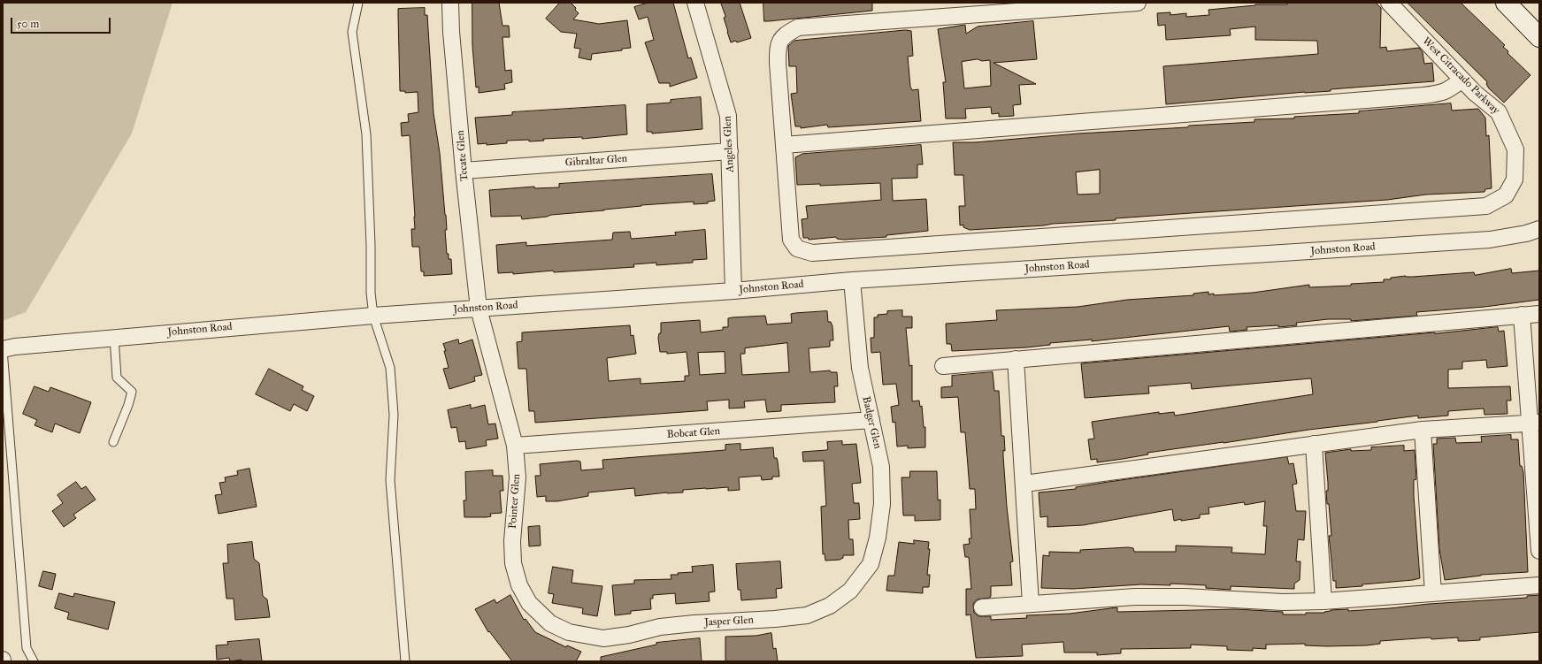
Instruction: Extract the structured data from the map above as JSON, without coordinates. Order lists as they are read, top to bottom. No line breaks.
{"streets":{"street":["West Citracado Parkway","Angeles Glen","Tecate Glen","Gibraltar Glen","Johnston Road","Badger Glen","Bobcat Glen","Pointer Glen","Jasper Glen"]},"crossings":[["Angeles Glen","Gibraltar Glen"],["Angeles Glen","Johnston Road"],["Tecate Glen","Gibraltar Glen"],["Tecate Glen","Johnston Road"],["Tecate Glen","Pointer Glen"],["Johnston Road","Badger Glen"],["Johnston Road","Pointer Glen"],["Badger Glen","Bobcat Glen"],["Badger Glen","Jasper Glen"],["Bobcat Glen","Pointer Glen"],["Pointer Glen","Jasper Glen"]],"scale_bar":"50 m"}
